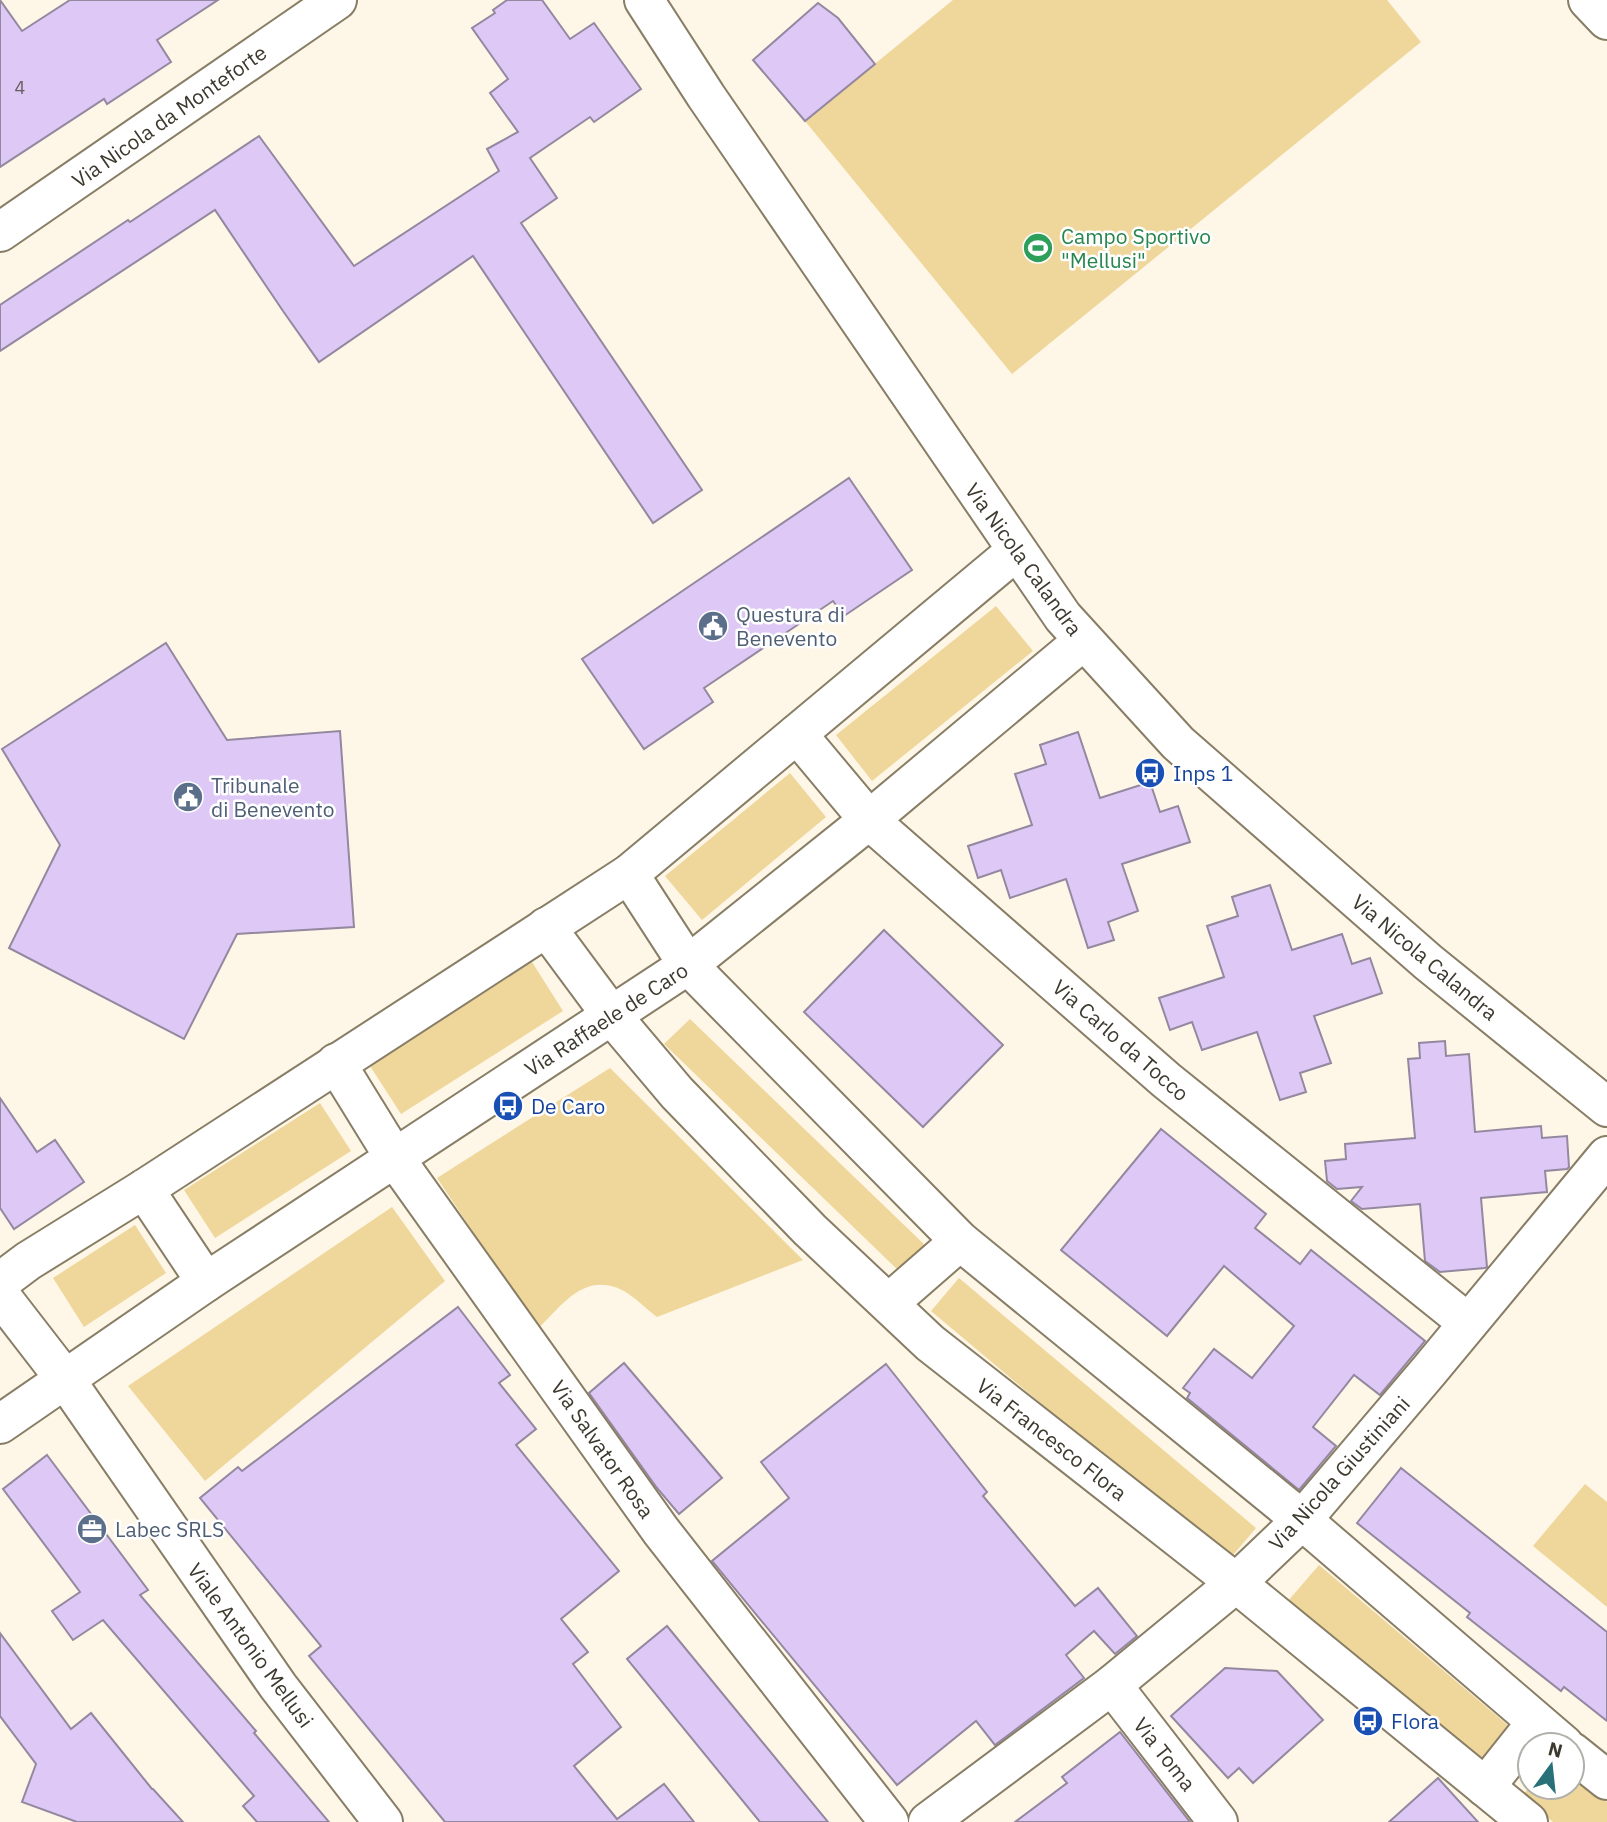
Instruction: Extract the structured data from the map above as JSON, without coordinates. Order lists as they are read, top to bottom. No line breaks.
{"streets":{"street":["Via Nicola da Monteforte","Via Nicola Calandra","Via Raffaele de Caro","Via Carlo da Tocco","Via Francesco Flora","Via Salvator Rosa","Via Nicola Giustiniani","Viale Antonio Mellusi","Via Toma"]},"crossings":[["Via Nicola Calandra","Via Raffaele de Caro"],["Via Raffaele de Caro","Via Carlo da Tocco"],["Via Raffaele de Caro","Via Francesco Flora"],["Via Raffaele de Caro","Via Salvator Rosa"],["Via Raffaele de Caro","Viale Antonio Mellusi"],["Via Carlo da Tocco","Via Nicola Giustiniani"],["Via Francesco Flora","Via Nicola Giustiniani"],["Via Nicola Giustiniani","Via Toma"]],"places":{"sports":["Campo Sportivo \"Mellusi\""],"public building":["Questura di Benevento","Tribunale di Benevento"],"bus stop":["Inps 1","De Caro","Flora"],"office":["Labec SRLS"]},"house_numbers":["4"],"north":"top"}
